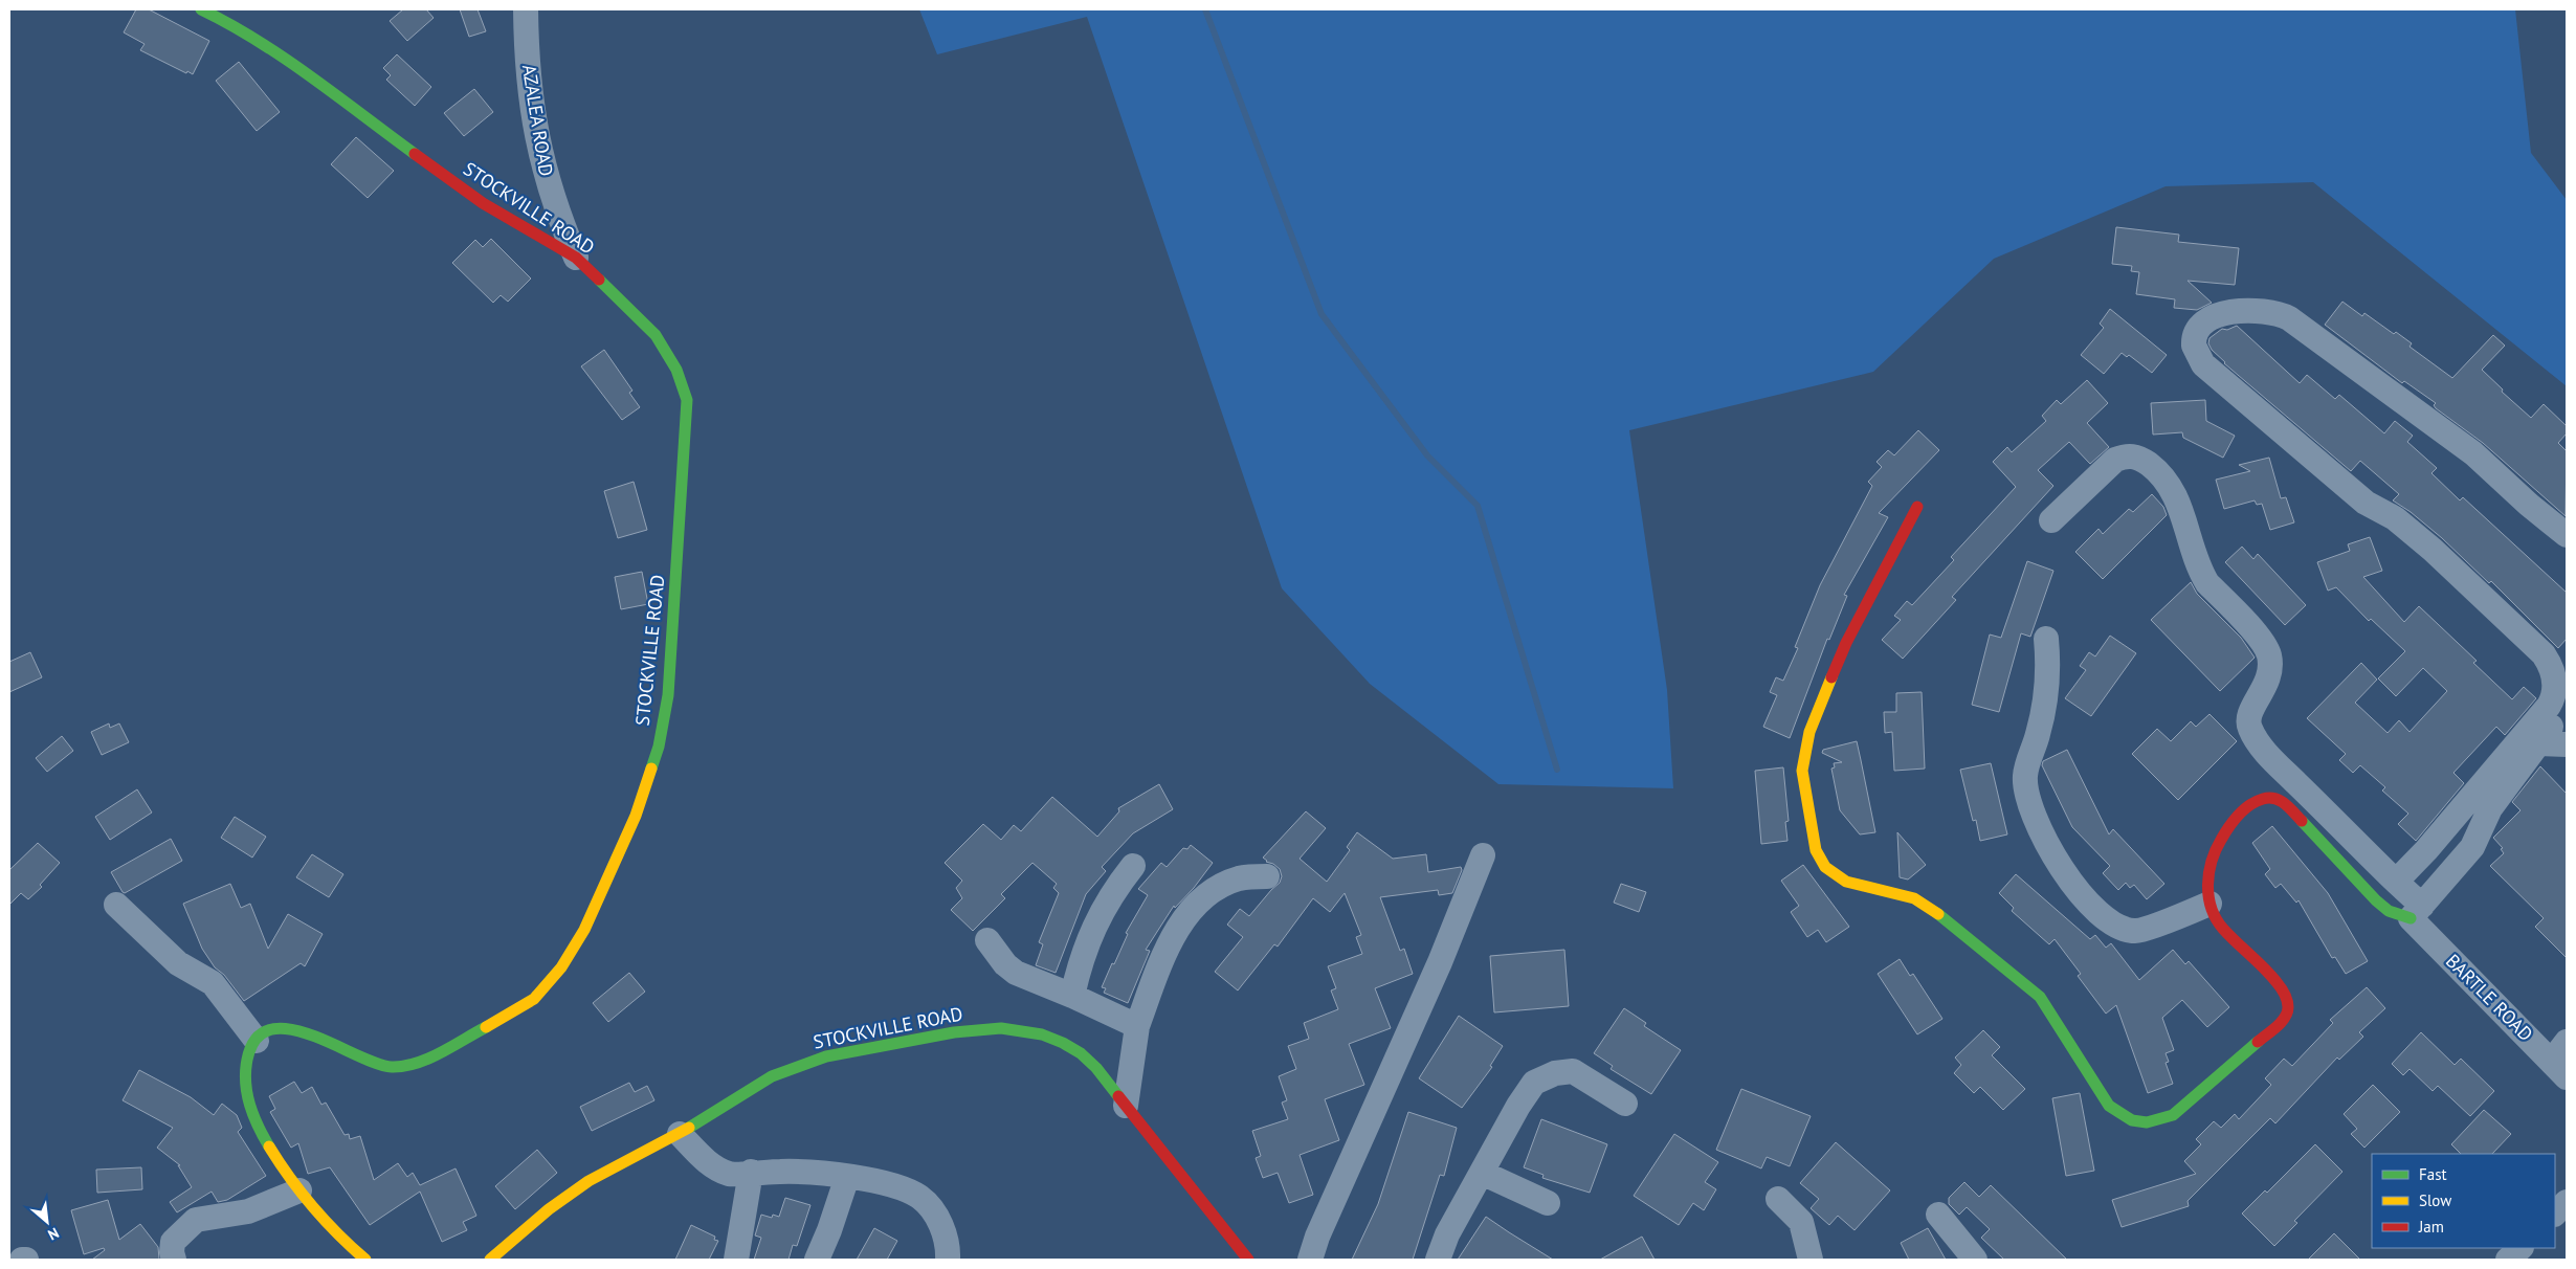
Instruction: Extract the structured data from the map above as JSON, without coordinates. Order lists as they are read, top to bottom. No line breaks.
{"streets":{"street":["AZALEA ROAD","STOCKVILLE ROAD","BARTLE ROAD"]},"crossings":[["AZALEA ROAD","STOCKVILLE ROAD"]],"legend":["Fast","Slow","Jam"],"north":"bottom right"}
